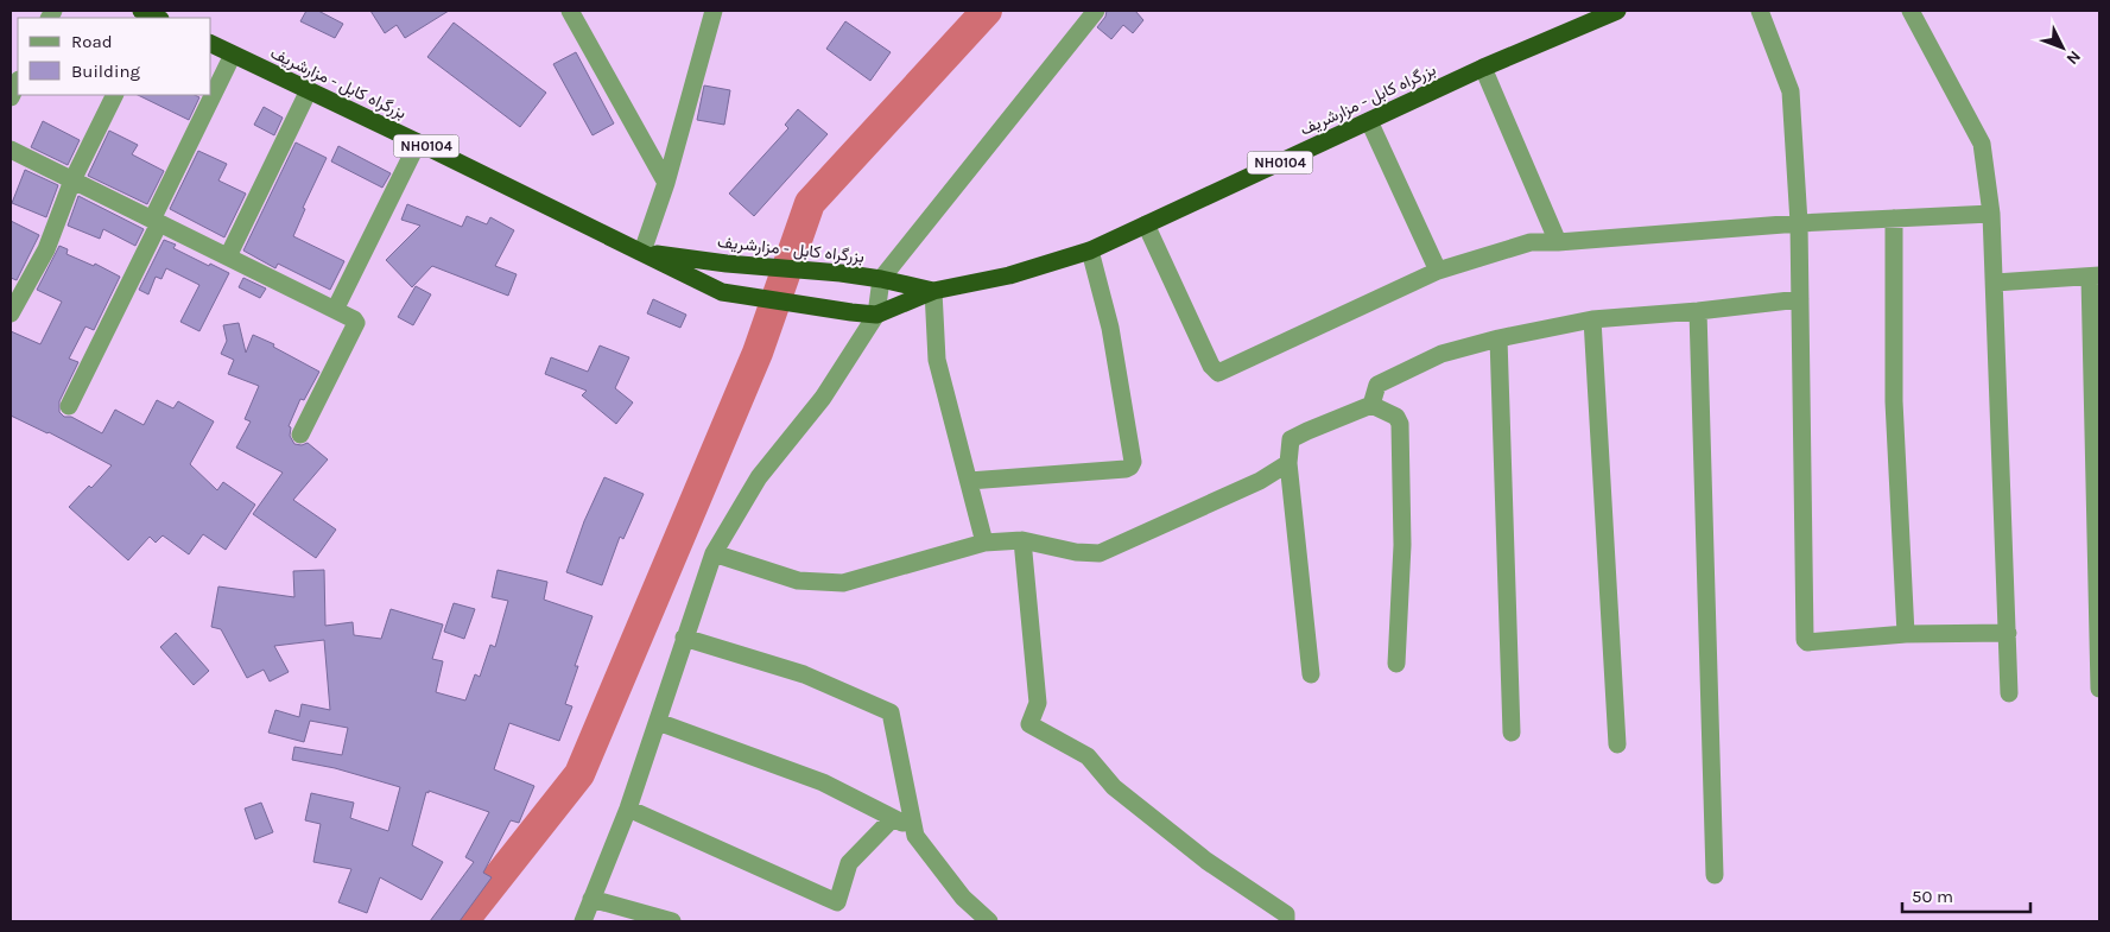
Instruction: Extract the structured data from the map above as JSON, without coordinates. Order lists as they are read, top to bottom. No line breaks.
{"streets":{"highway":["بزرگراه کابل - مزارشریف","NH0104"]},"legend":["Road","Building"],"scale_bar":"50 m","north":"bottom right"}
